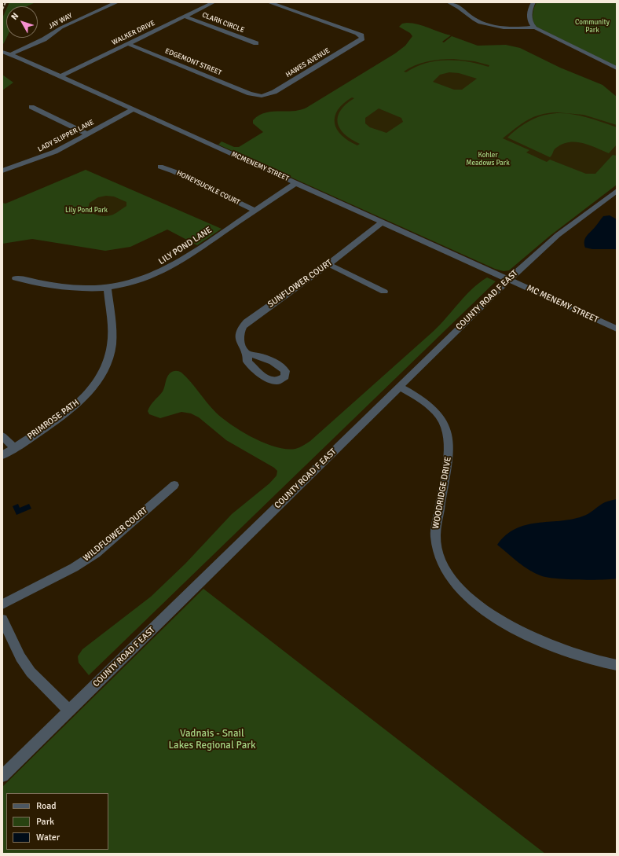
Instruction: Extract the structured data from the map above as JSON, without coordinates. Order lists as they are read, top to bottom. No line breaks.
{"streets":{"street":["JAY WAY","CLARK CIRCLE","WALKER DRIVE","EDGEMONT STREET","HAWES AVENUE","LADY SLIPPER LANE","MCMENEMY STREET","HONEYSUCKLE COURT","LILY POND LANE","SUNFLOWER COURT","COUNTY ROAD F EAST","MC MENEMY STREET","PRIMROSE PATH","WOODRIDGE DRIVE","WILDFLOWER COURT"]},"crossings":[["JAY WAY","MCMENEMY STREET"],["CLARK CIRCLE","WALKER DRIVE"],["WALKER DRIVE","EDGEMONT STREET"],["WALKER DRIVE","MCMENEMY STREET"],["EDGEMONT STREET","HAWES AVENUE"],["LADY SLIPPER LANE","MCMENEMY STREET"],["MCMENEMY STREET","LILY POND LANE"],["MCMENEMY STREET","SUNFLOWER COURT"],["MCMENEMY STREET","COUNTY ROAD F EAST"],["MCMENEMY STREET","MC MENEMY STREET"],["HONEYSUCKLE COURT","LILY POND LANE"],["LILY POND LANE","PRIMROSE PATH"],["COUNTY ROAD F EAST","MC MENEMY STREET"],["COUNTY ROAD F EAST","WOODRIDGE DRIVE"]],"parks":["Community Park","Kohler Meadows Park","Lily Pond Park","Vadnais - Snail Lakes Regional Park"],"legend":["Road","Park","Water"],"north":"top left"}
